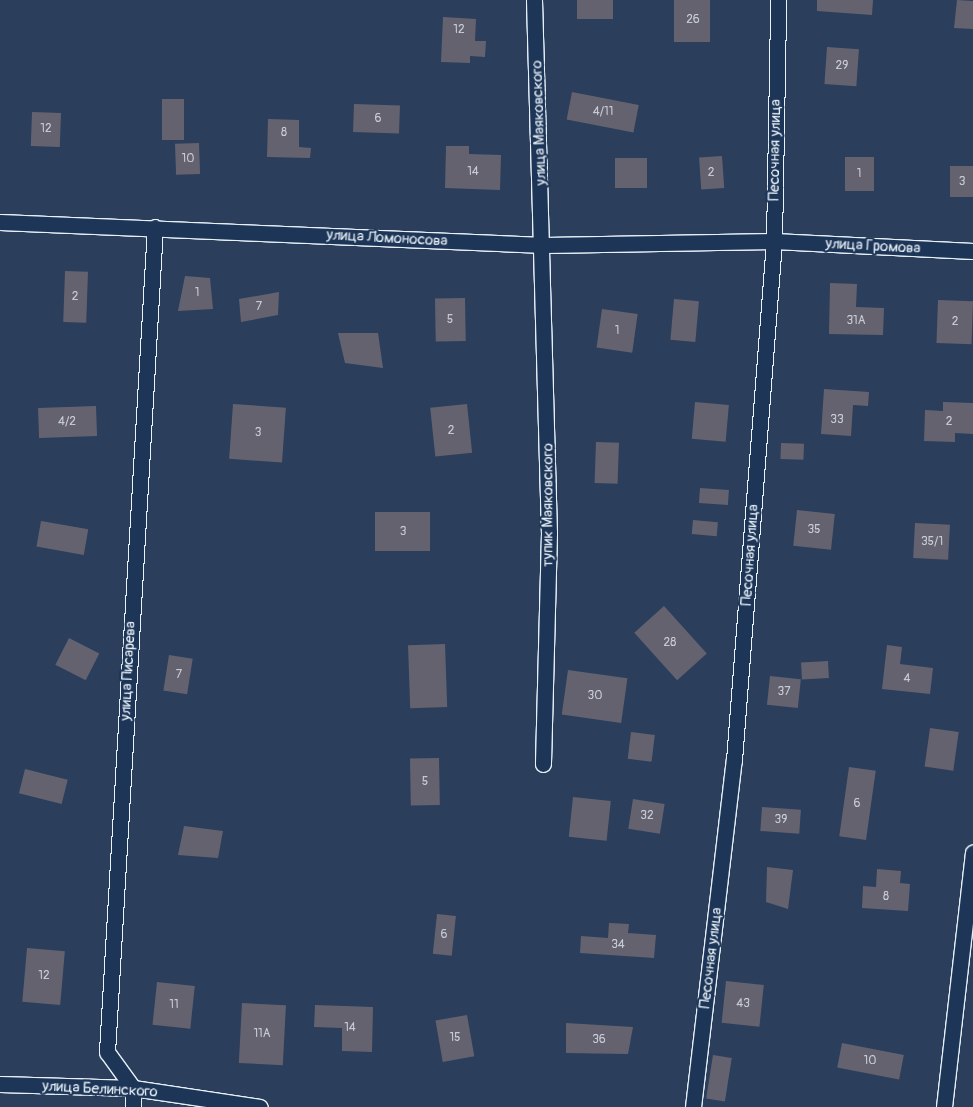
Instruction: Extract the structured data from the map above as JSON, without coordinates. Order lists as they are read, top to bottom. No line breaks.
{"streets":{"street":["улица Маяковского","Песочная улица","улица Ломоносова","улица Громова","тупик Маяковского","улица Писарева","улица Белинского"]},"crossings":[["улица Маяковского","улица Ломоносова"],["улица Маяковского","тупик Маяковского"],["Песочная улица","улица Ломоносова"],["Песочная улица","улица Громова"],["улица Ломоносова","улица Громова"],["улица Ломоносова","тупик Маяковского"],["улица Ломоносова","улица Писарева"],["улица Писарева","улица Белинского"]],"house_numbers":["26","12","29","4/11","6","12","8","10","14","2","1","3","1","2","7","5","31А","2","1","33","4/2","2","2","3","35","3","35/1","28","7","4","37","30","5","6","32","39","8","6","34","12","43","11","14","11А","15","36","10"]}
